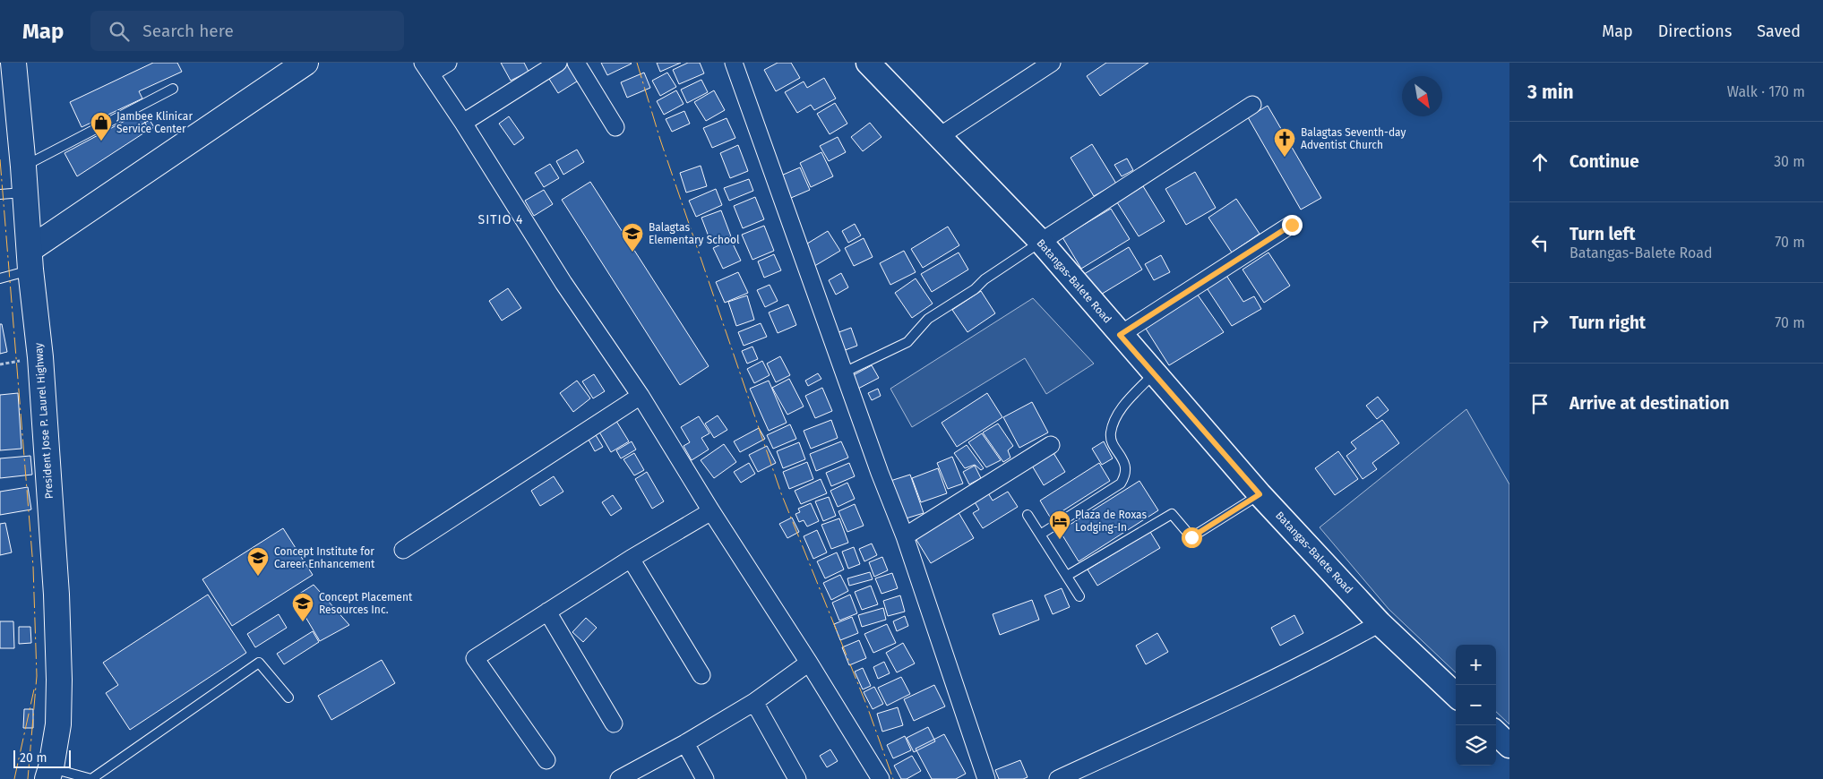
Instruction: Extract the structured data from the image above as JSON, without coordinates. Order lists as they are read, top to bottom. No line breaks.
{"streets":{"main road":["Batangas-Balete Road","President Jose P. Laurel Highway"]},"districts":["SITIO 4"],"places":{"shop":["Jambee Klinicar Service Center"],"church":["Balagtas Seventh-day Adventist Church"],"school or university":["Balagtas Elementary School","Concept Institute for Career Enhancement","Concept Placement Resources Inc."],"hotel":["Plaza de Roxas Lodging-In"]},"scale_bar":"20 m","north":"bottom right","page":{"header":"Map","search":"Search here","nav":["Map","Directions","Saved"],"heading":["3 min","Walk · 170 m"],"list":[["Continue","30 m"],["Turn left","Batangas-Balete Road","70 m"],["Turn right","70 m"],"Arrive at destination"],"map_buttons":["+","−"],"scale":"20 m"}}
